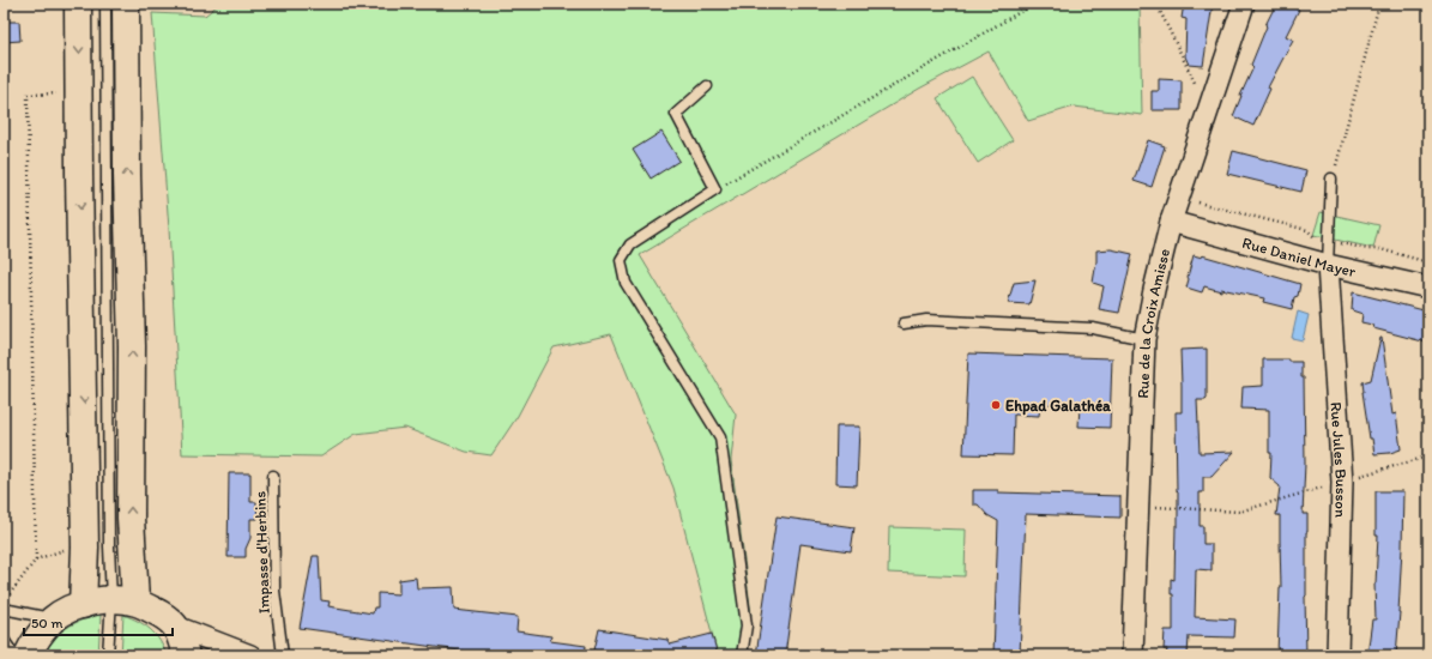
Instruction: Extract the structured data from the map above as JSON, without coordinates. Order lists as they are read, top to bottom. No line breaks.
{"streets":{"street":["Rue Daniel Mayer","Rue de la Croix Amisse","Rue Jules Busson"],"lane":["Impasse d'Herbins"]},"crossings":[["Rue Daniel Mayer","Rue de la Croix Amisse"],["Rue Daniel Mayer","Rue Jules Busson"]],"places":["Ehpad Galathéa"],"scale_bar":"50 m"}
